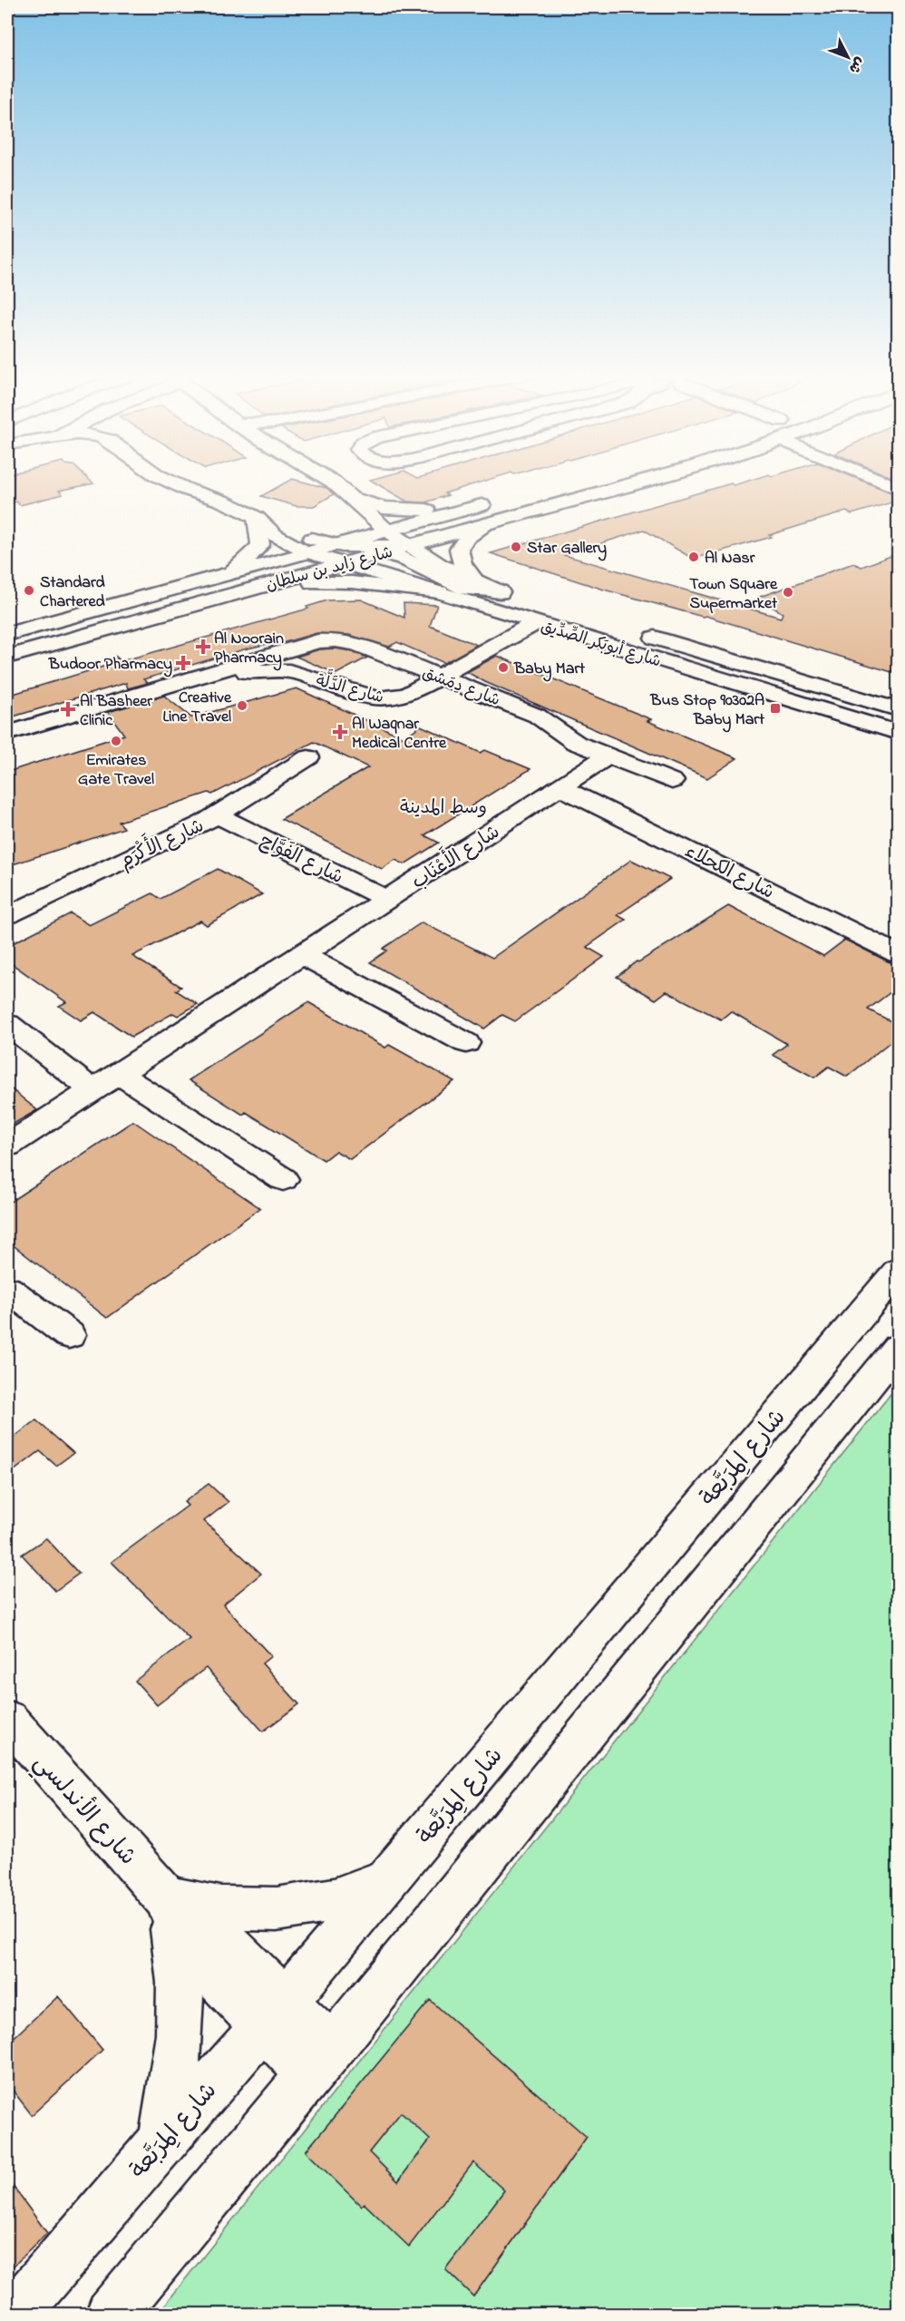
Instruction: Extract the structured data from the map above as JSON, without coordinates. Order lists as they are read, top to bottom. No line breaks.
{"streets":{"main road":["شارع زايد بن سلطان","شارع أبوبَكر الصِّدِّيق","شارع دِمَشق","شارع الدَّلَّة","شارع الأَكْرَم","شارع الأَعْنَاب","شارع الفَوَّاح","شارع الكحلاء","شارع المِرَبَّعة","شارع الأندلسي"]},"crossings":[["شارع زايد بن سلطان","شارع أبوبَكر الصِّدِّيق"],["شارع أبوبَكر الصِّدِّيق","شارع الدَّلَّة"],["شارع دِمَشق","شارع الدَّلَّة"],["شارع دِمَشق","شارع الأَعْنَاب"],["شارع الأَكْرَم","شارع الفَوَّاح"],["شارع الأَعْنَاب","شارع الفَوَّاح"],["شارع الأَعْنَاب","شارع الكحلاء"],["شارع المِرَبَّعة","شارع الأندلسي"]],"districts":["وسط المدينة"],"places":{"other":["Star Gallery","Al Nasr","Standard Chartered","Town Square Supermarket","Baby Mart","Creative Line Travel","Emirates Gate Travel"],"health":["Al Noorain Pharmacy","Budoor Pharmacy","Al Basheer Clinic","Al Waqnar Medical Centre"],"transit":["Bus Stop 90302A Baby Mart"]},"north":"bottom right"}
